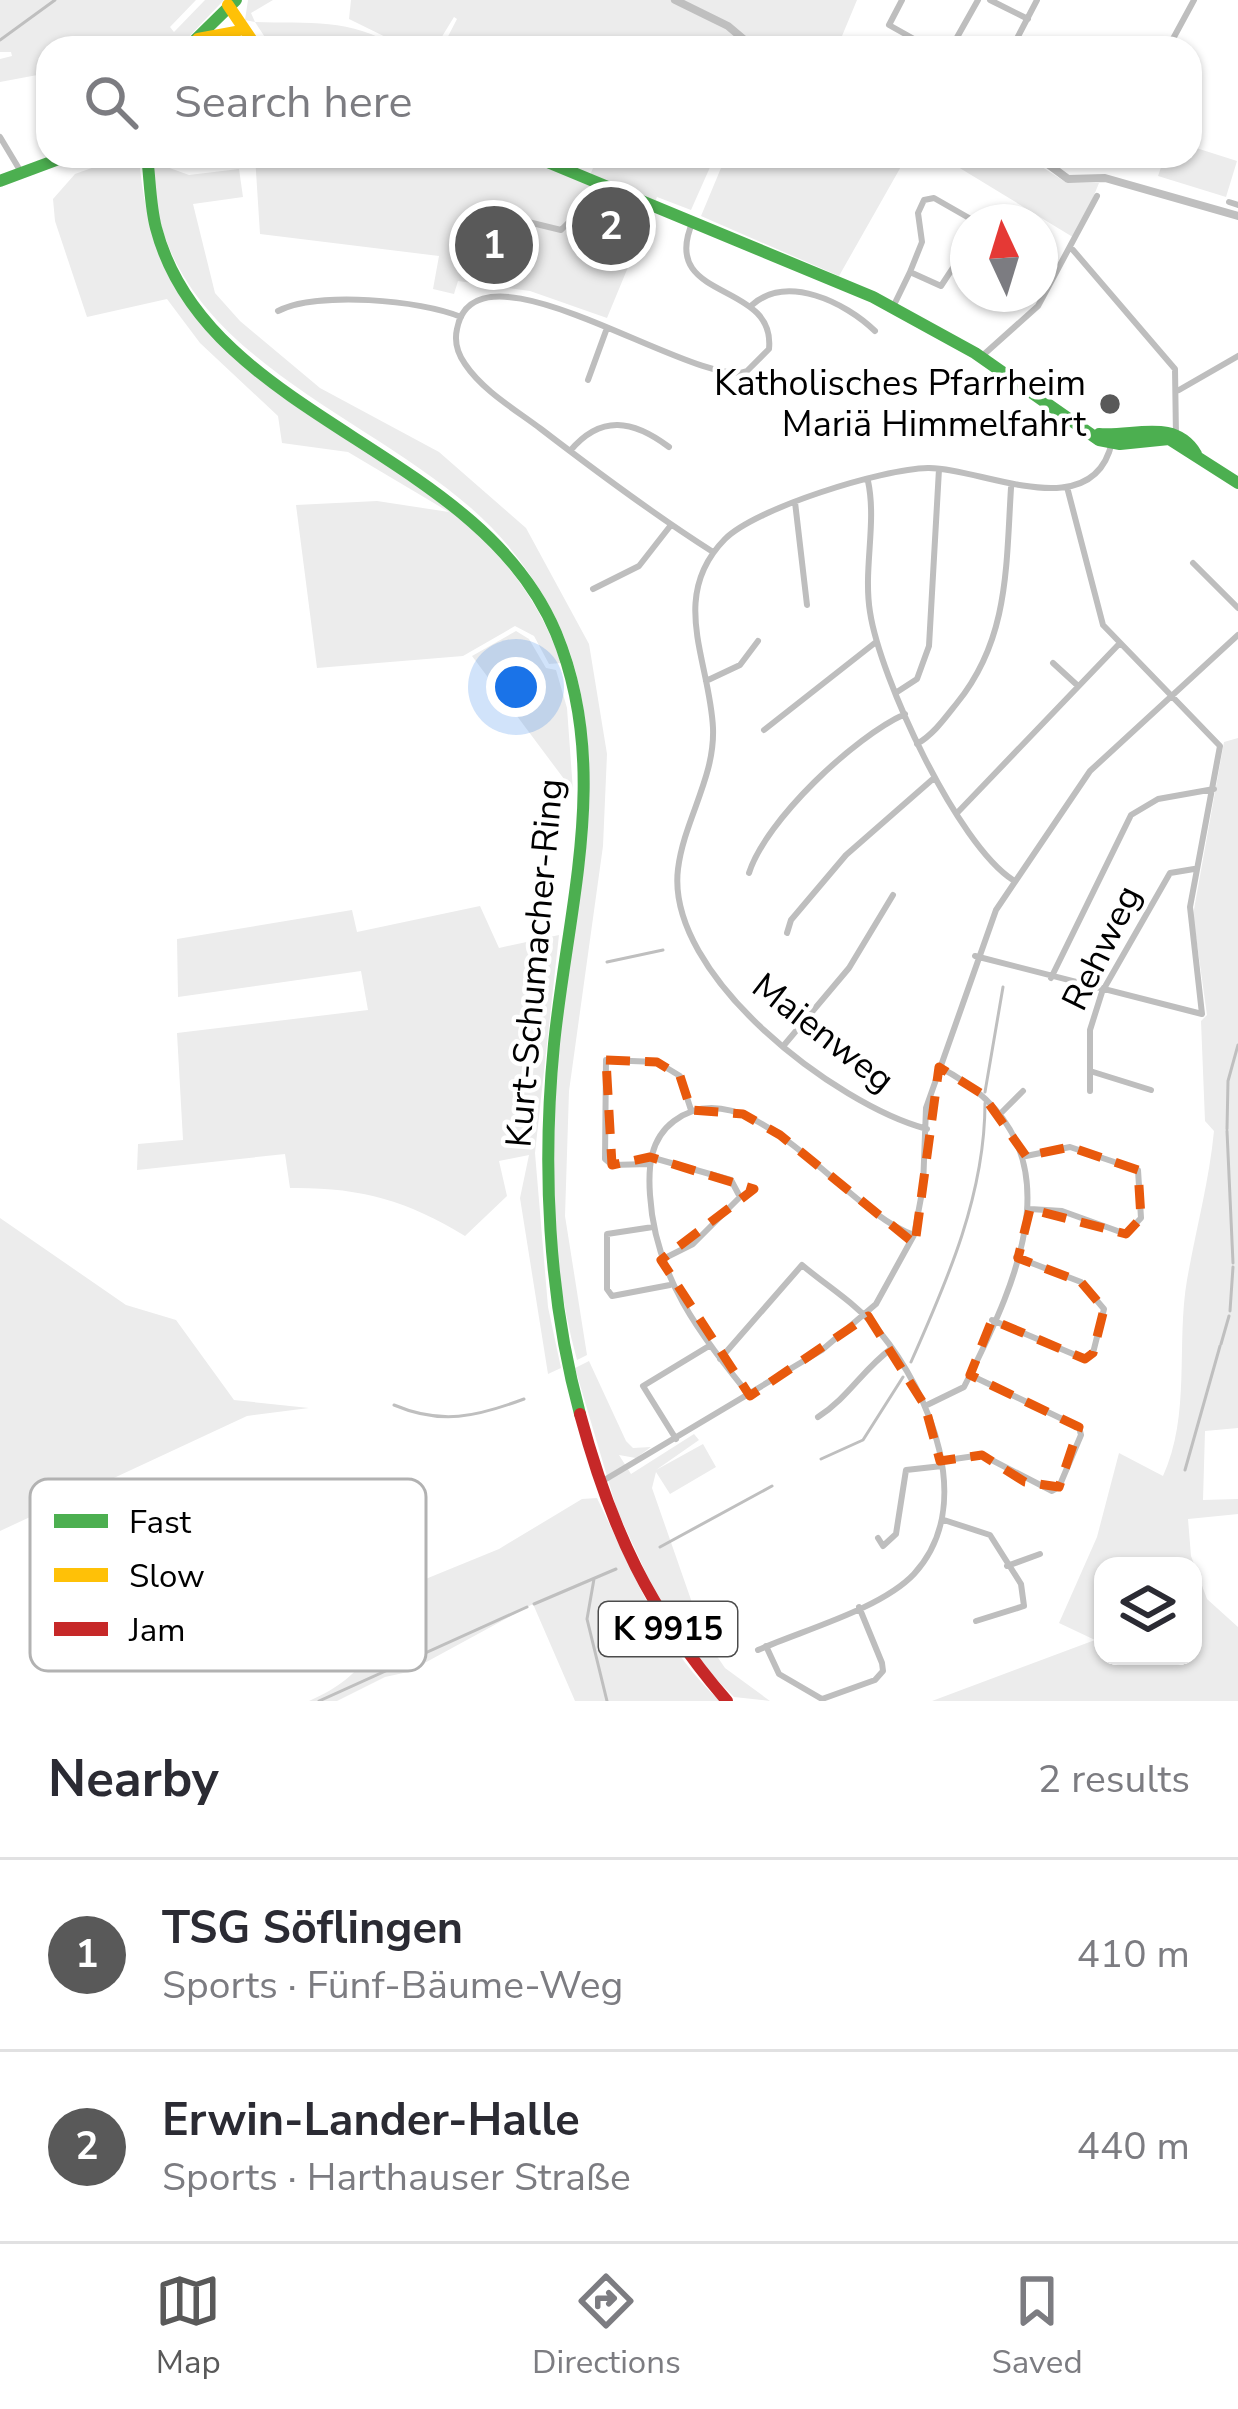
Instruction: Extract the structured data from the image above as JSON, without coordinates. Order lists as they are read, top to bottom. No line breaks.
{"streets":{"main road":["Kurt-Schumacher-Ring","K 9915"],"street":["Rehweg","Maienweg"]},"places":["Katholisches Pfarrheim Mariä Himmelfahrt"],"legend":["Fast","Slow","Jam"],"north":"top","page":{"search":"Search here","pins":["2","1"],"heading":["Nearby","2 results"],"list":[{"mark":"1","name":"TSG Söflingen","note":"Sports · Fünf-Bäume-Weg","value":"410 m"},{"mark":"2","name":"Erwin-Lander-Halle","note":"Sports · Harthauser Straße","value":"440 m"}],"nav":["Map","Directions","Saved"]}}
